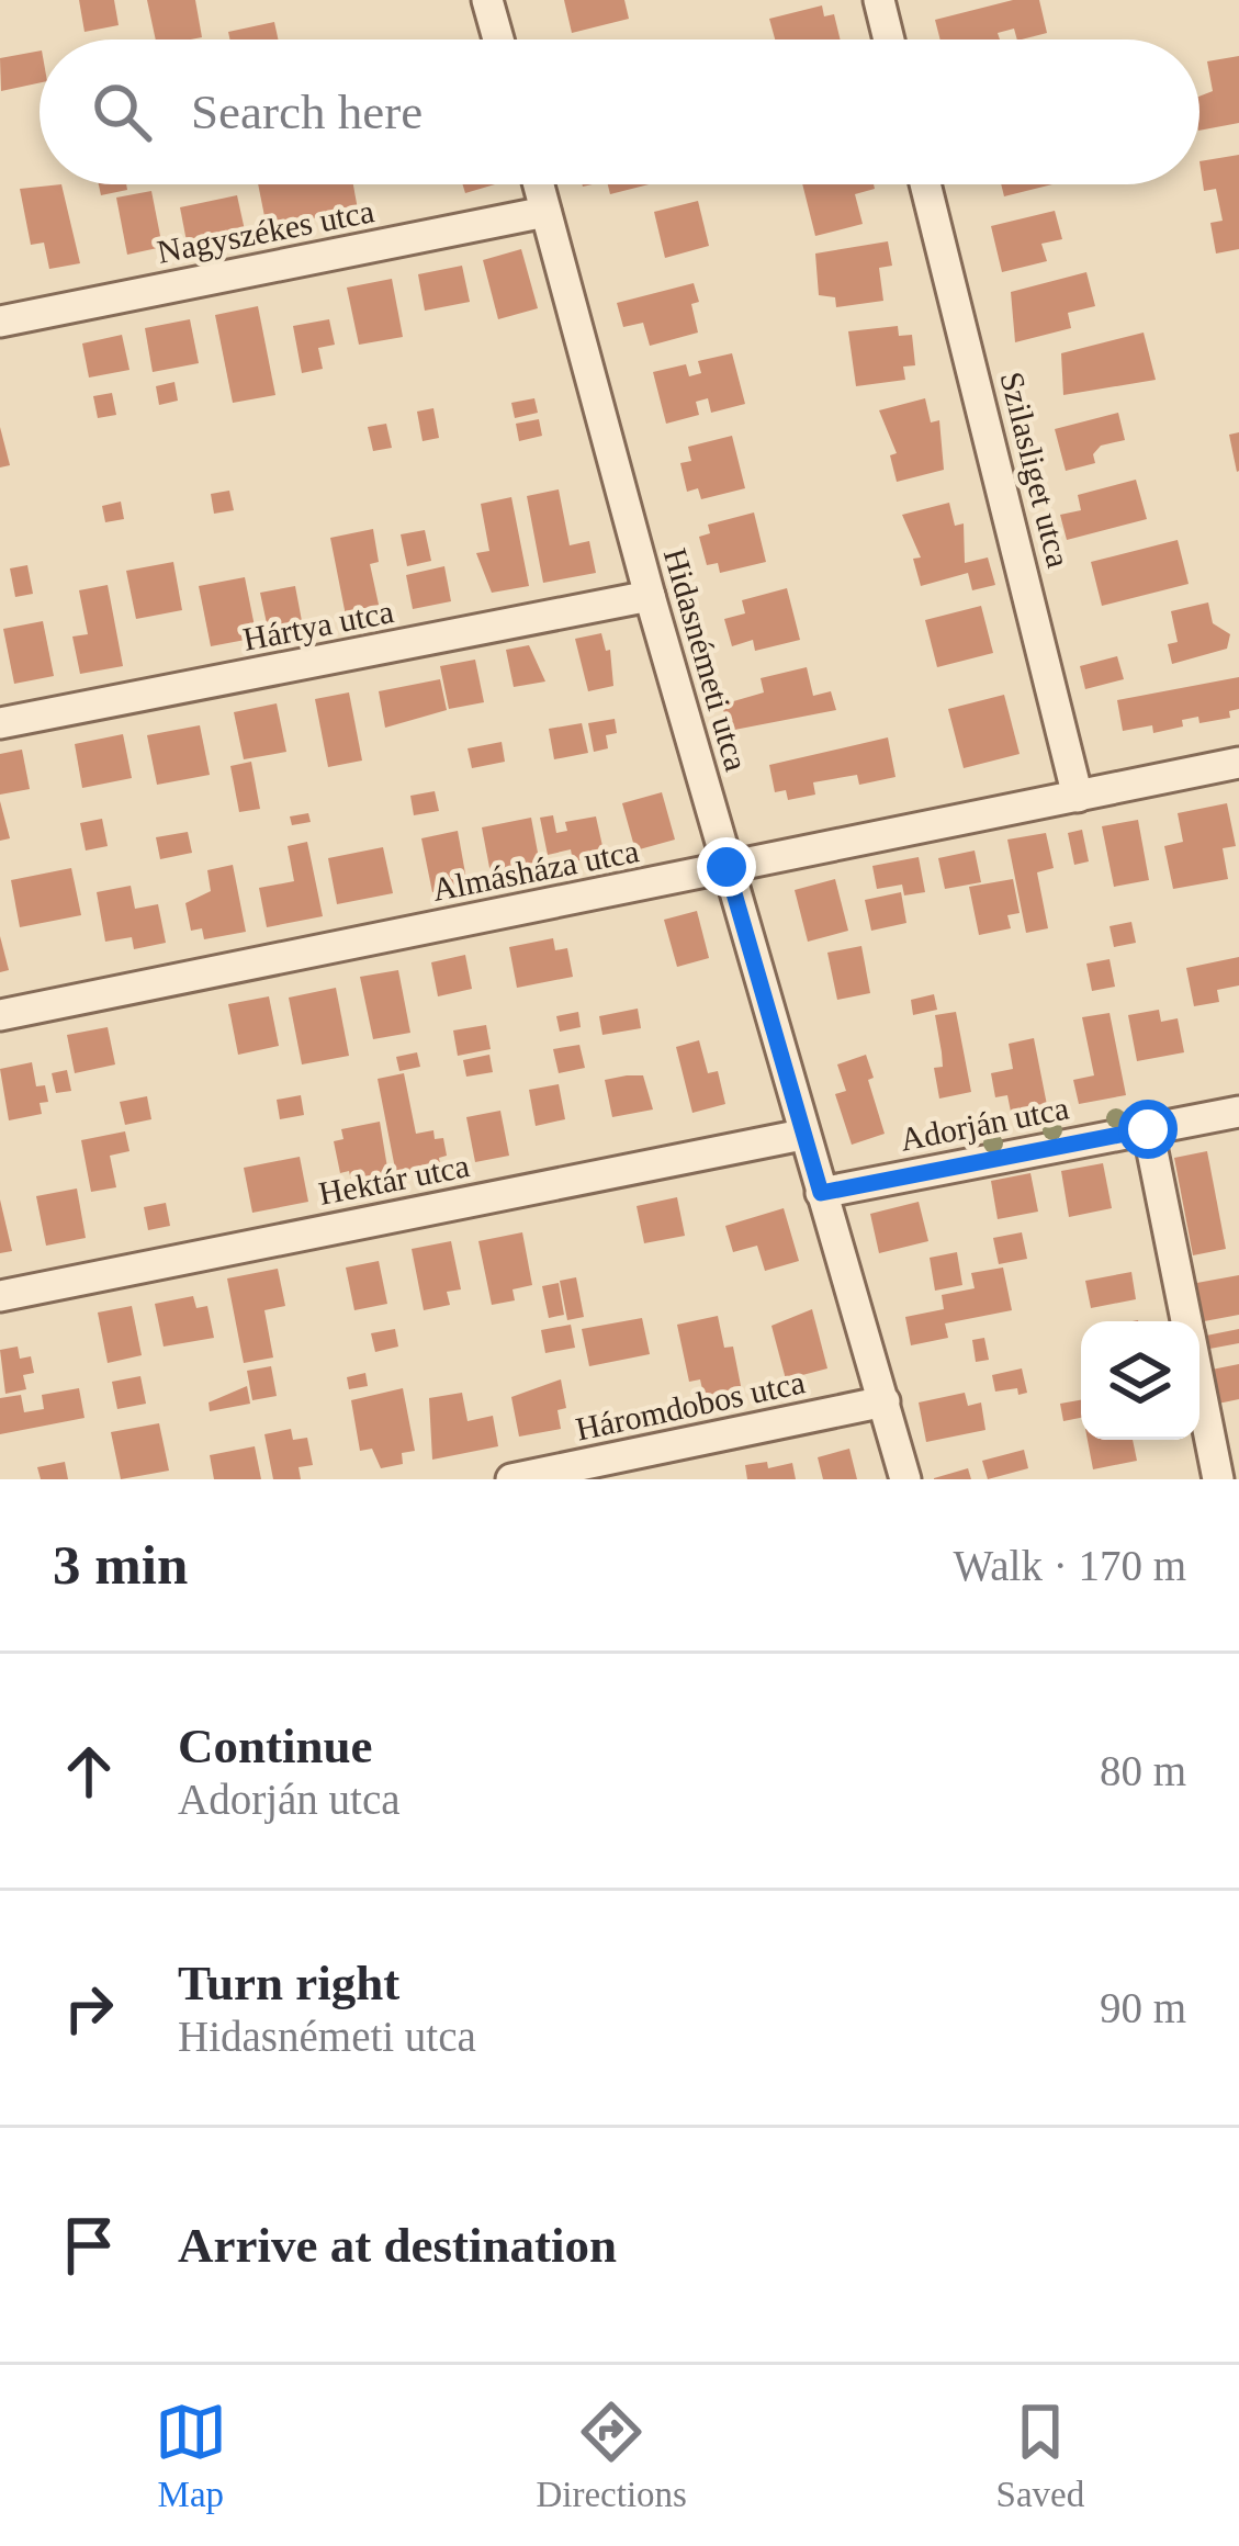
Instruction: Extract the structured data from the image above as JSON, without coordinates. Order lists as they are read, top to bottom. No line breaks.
{"streets":{"street":["Nagyszékes utca","Szilasliget utca","Hártya utca","Hidasnémeti utca","Almásháza utca","Adorján utca","Hektár utca","Háromdobos utca"]},"crossings":[["Nagyszékes utca","Hidasnémeti utca"],["Szilasliget utca","Almásháza utca"],["Hártya utca","Hidasnémeti utca"],["Hidasnémeti utca","Almásháza utca"],["Hidasnémeti utca","Adorján utca"],["Hidasnémeti utca","Hektár utca"],["Hidasnémeti utca","Háromdobos utca"]],"page":{"search":"Search here","heading":["3 min","Walk · 170 m"],"list":[["Continue","Adorján utca","80 m"],["Turn right","Hidasnémeti utca","90 m"],"Arrive at destination"],"nav":["Map","Directions","Saved"]}}
